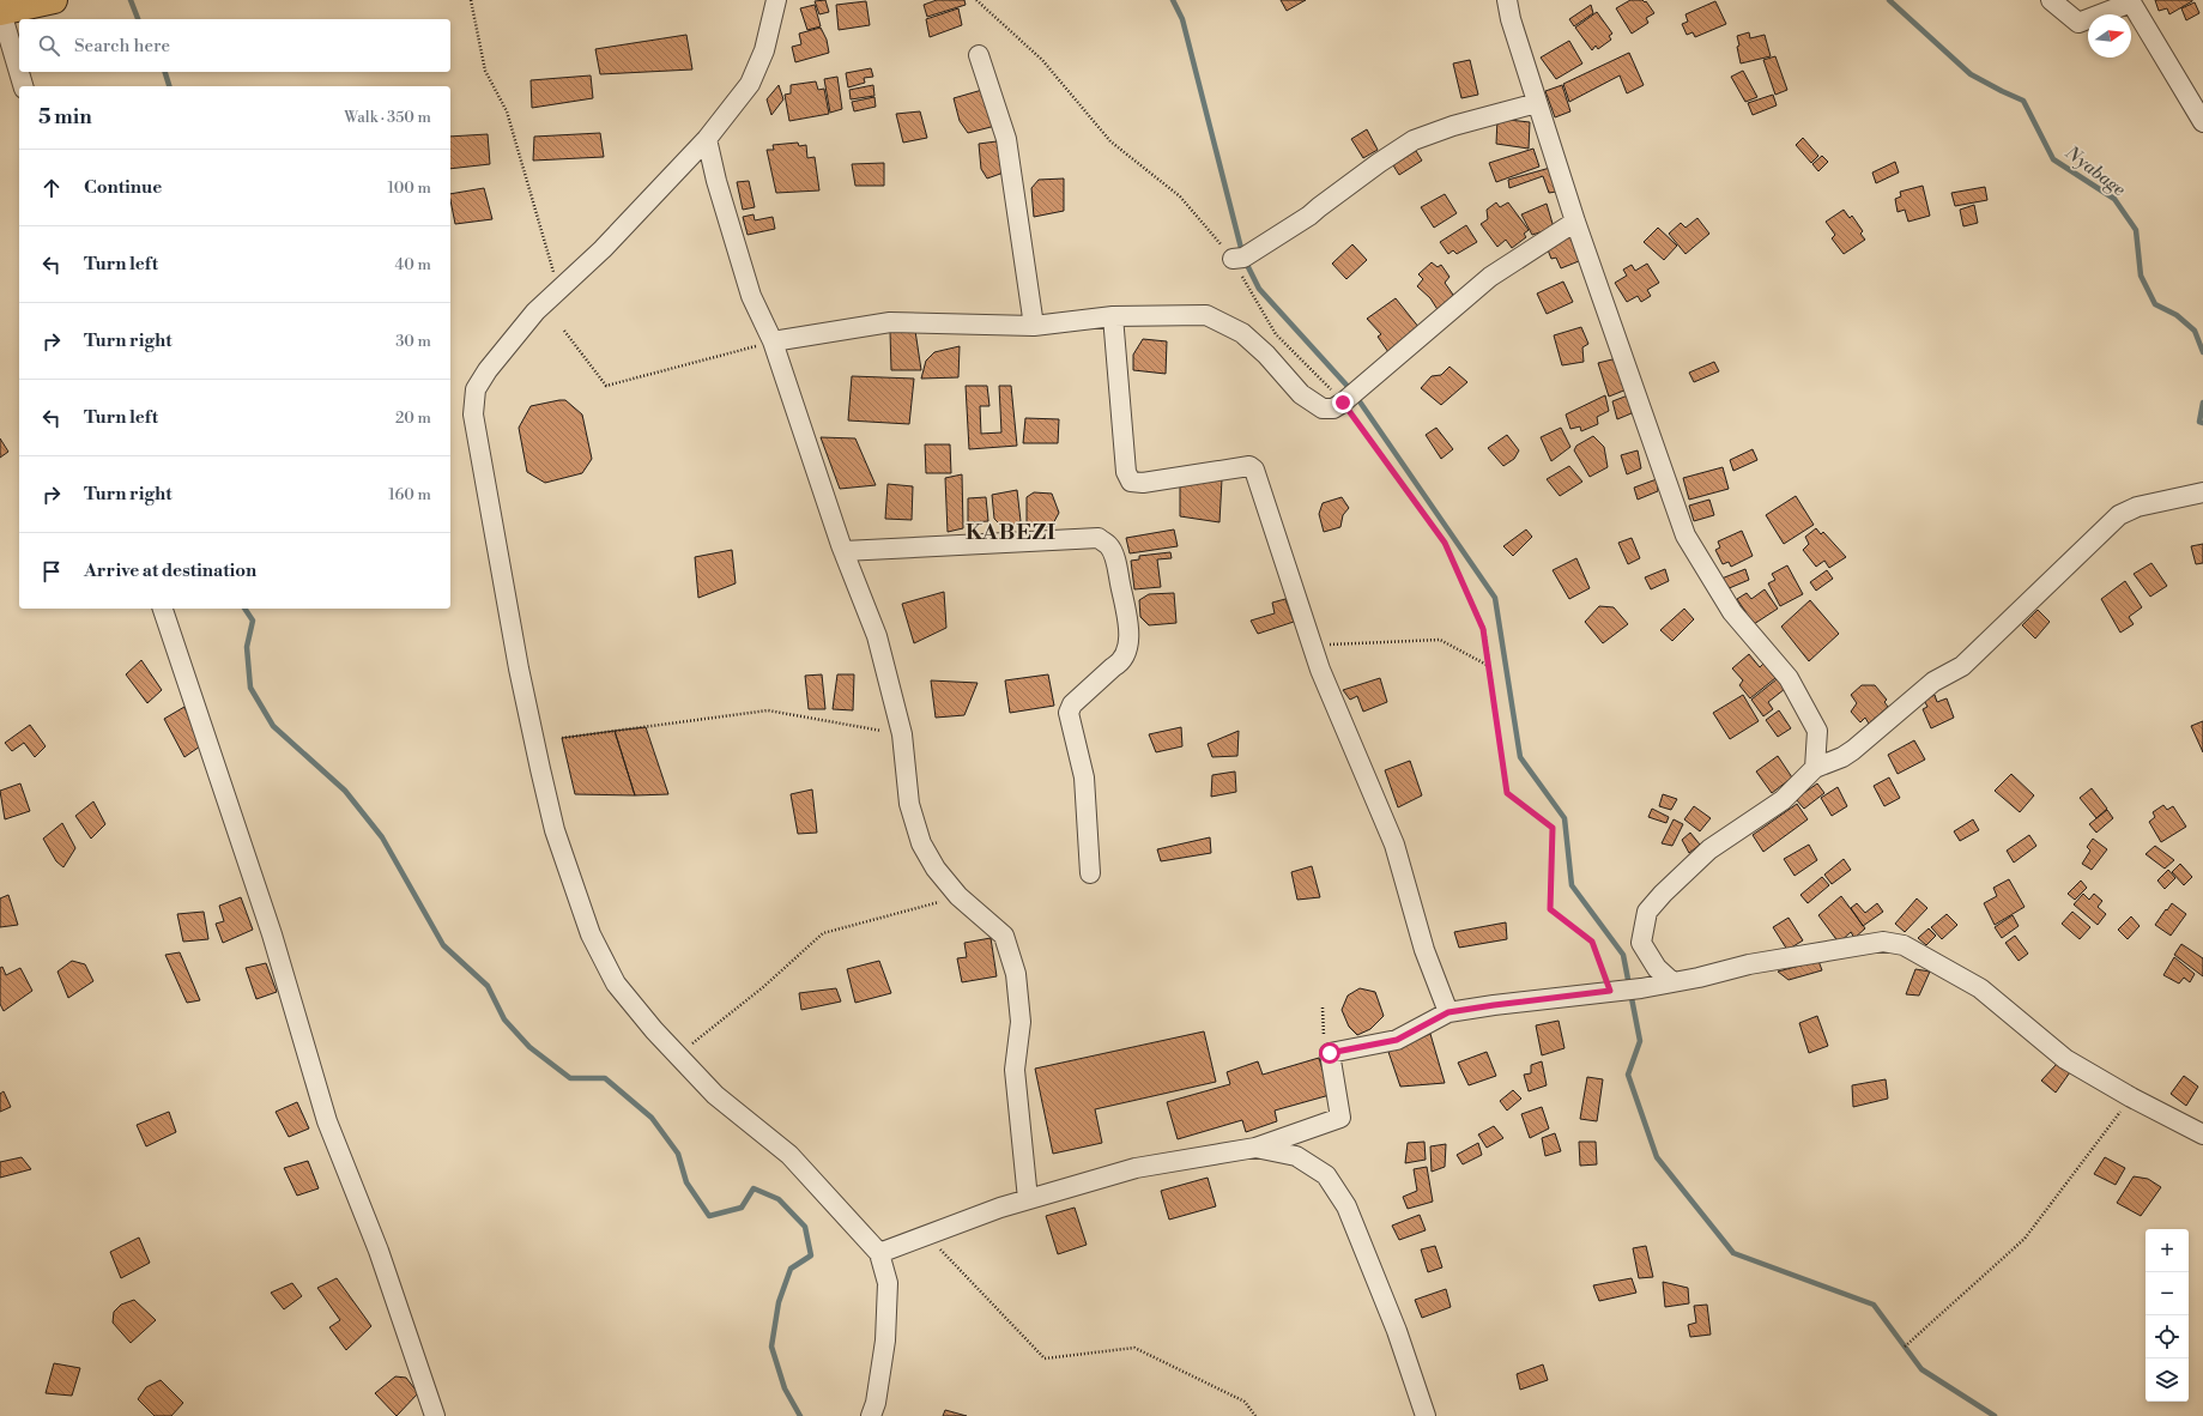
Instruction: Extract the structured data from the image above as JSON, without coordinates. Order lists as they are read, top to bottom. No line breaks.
{"districts":["KABEZI"],"water":["Nyabage"],"north":"right","page":{"search":"Search here","heading":["5 min","Walk · 350 m"],"list":[["Continue","100 m"],["Turn left","40 m"],["Turn right","30 m"],["Turn left","20 m"],["Turn right","160 m"],"Arrive at destination"],"map_buttons":["+","−"]}}
